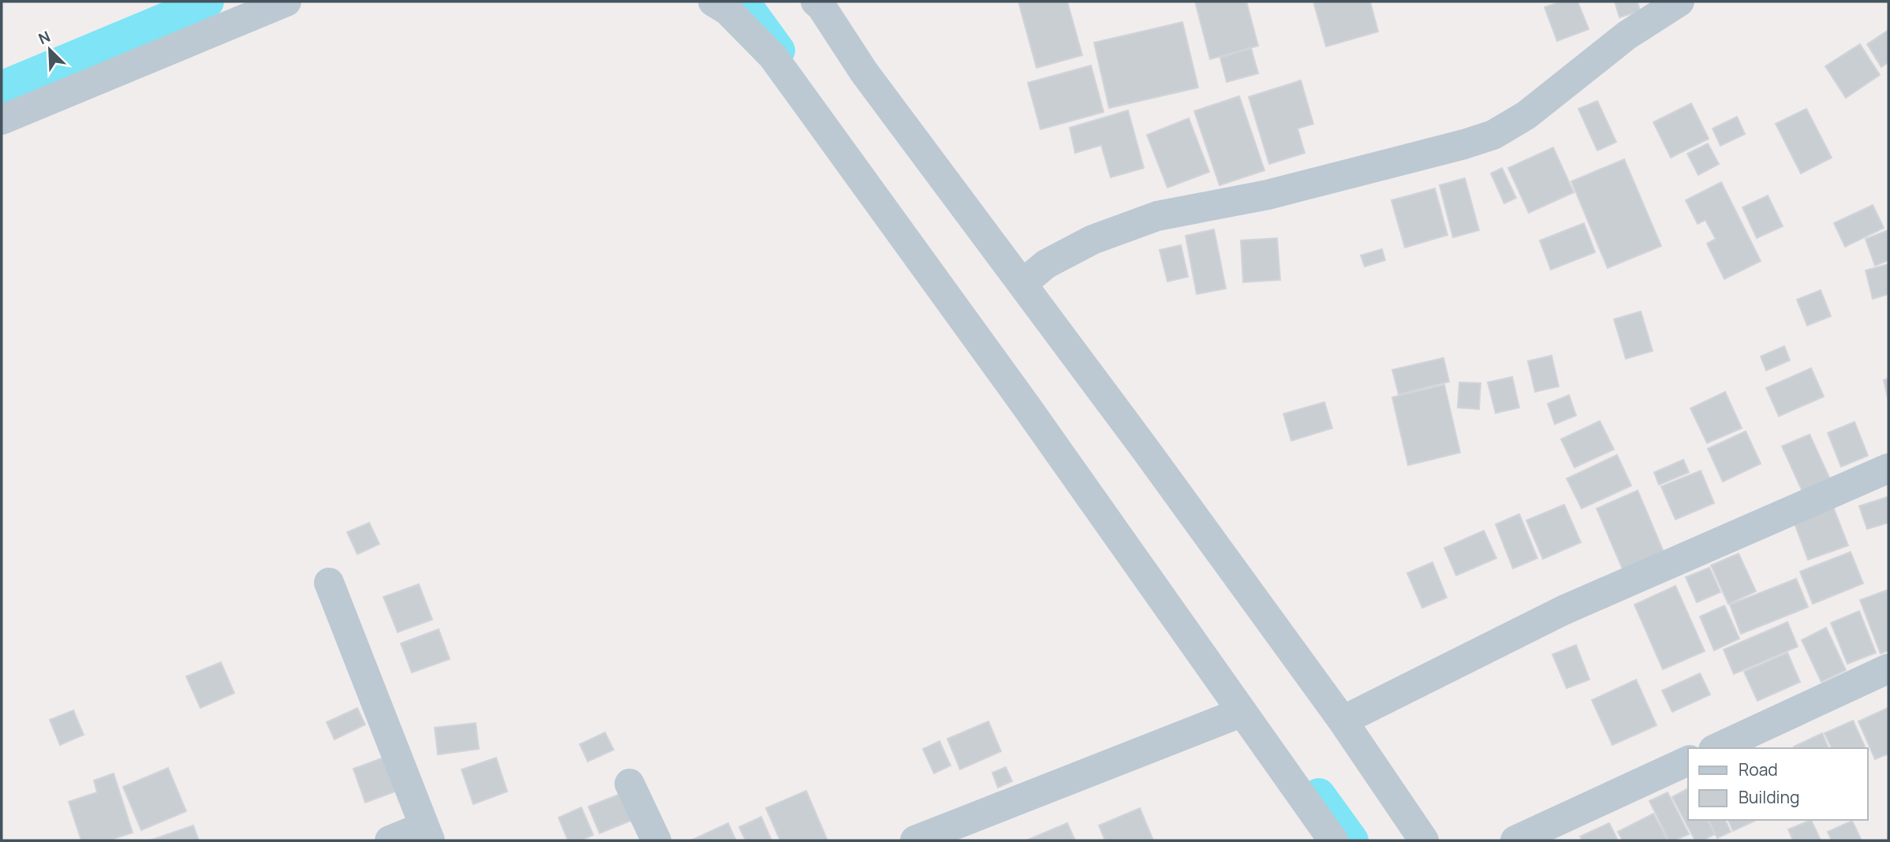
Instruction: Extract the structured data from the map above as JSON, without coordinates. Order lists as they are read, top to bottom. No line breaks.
{"legend":["Road","Building"],"north":"top left"}
